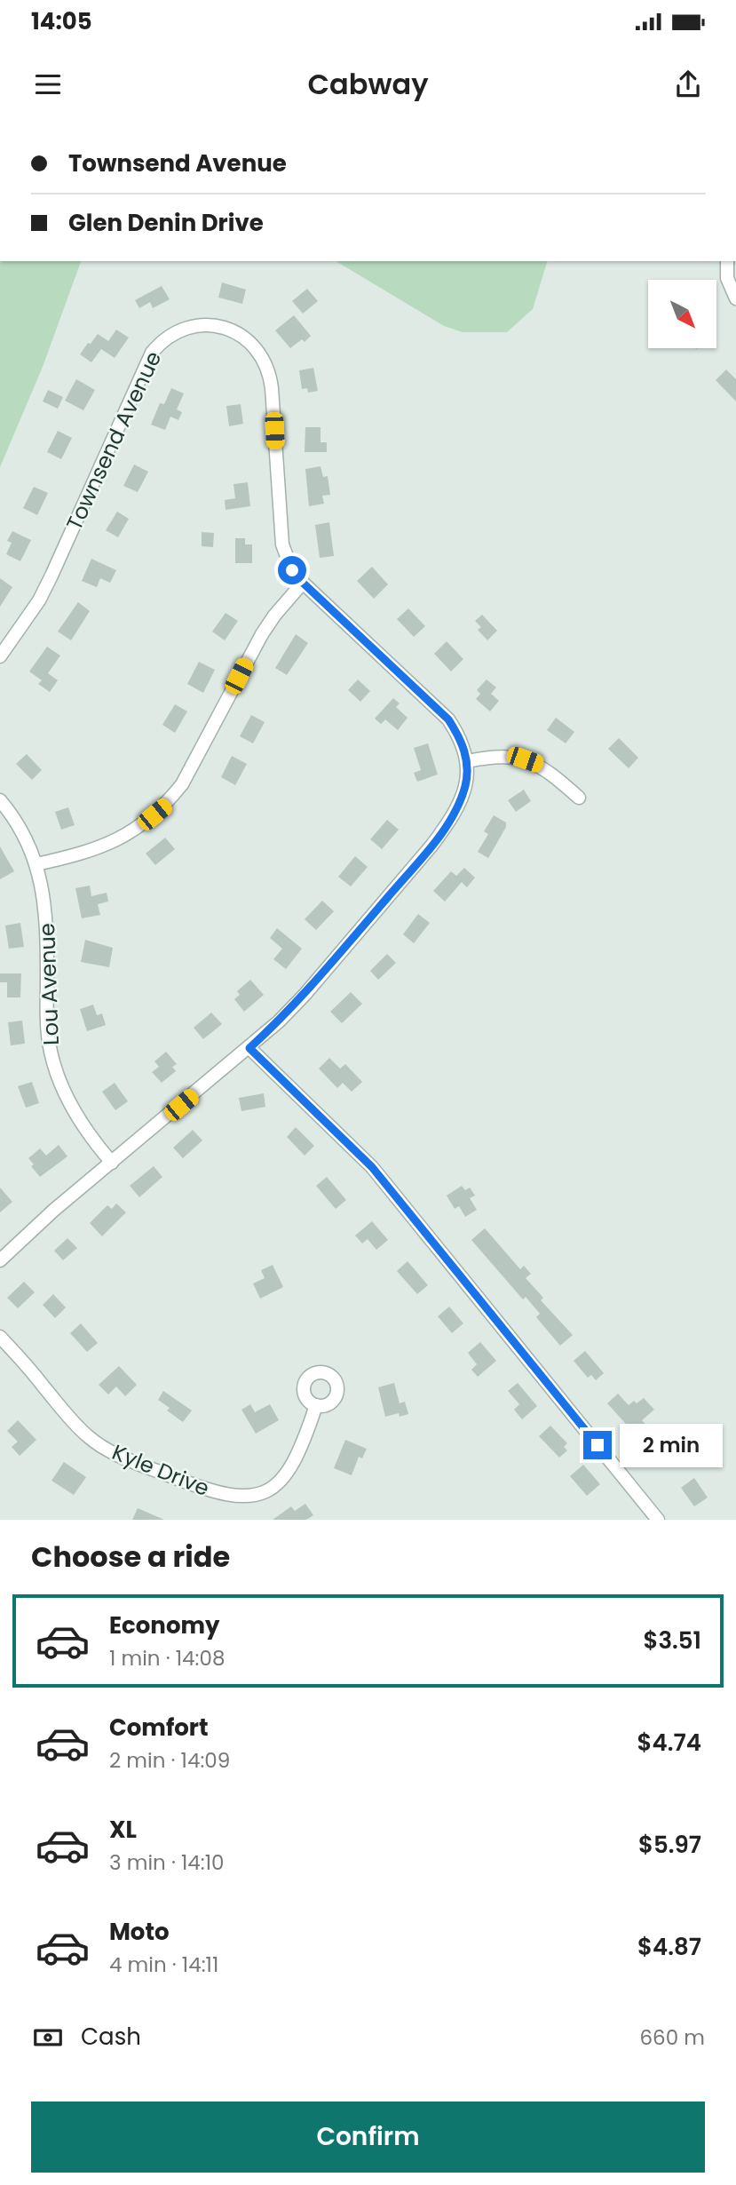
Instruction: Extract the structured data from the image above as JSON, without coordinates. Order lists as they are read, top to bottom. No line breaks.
{"streets":{"street":["Townsend Avenue","Lou Avenue","Kyle Drive"]},"crossings":[["Townsend Avenue","Lou Avenue"]],"north":"bottom right","page":{"status":"14:05","header":"Cabway","banner":["Townsend Avenue","Glen Denin Drive"],"bubble":"2 min","heading":"Choose a ride","list":[{"name":"Economy","note":"1 min · 14:08","value":"$3.51"},{"name":"Comfort","note":"2 min · 14:09","value":"$4.74"},{"name":"XL","note":"3 min · 14:10","value":"$5.97"},{"name":"Moto","note":"4 min · 14:11","value":"$4.87"}],"pay":["Cash","660 m"],"buttons":"Confirm"}}
